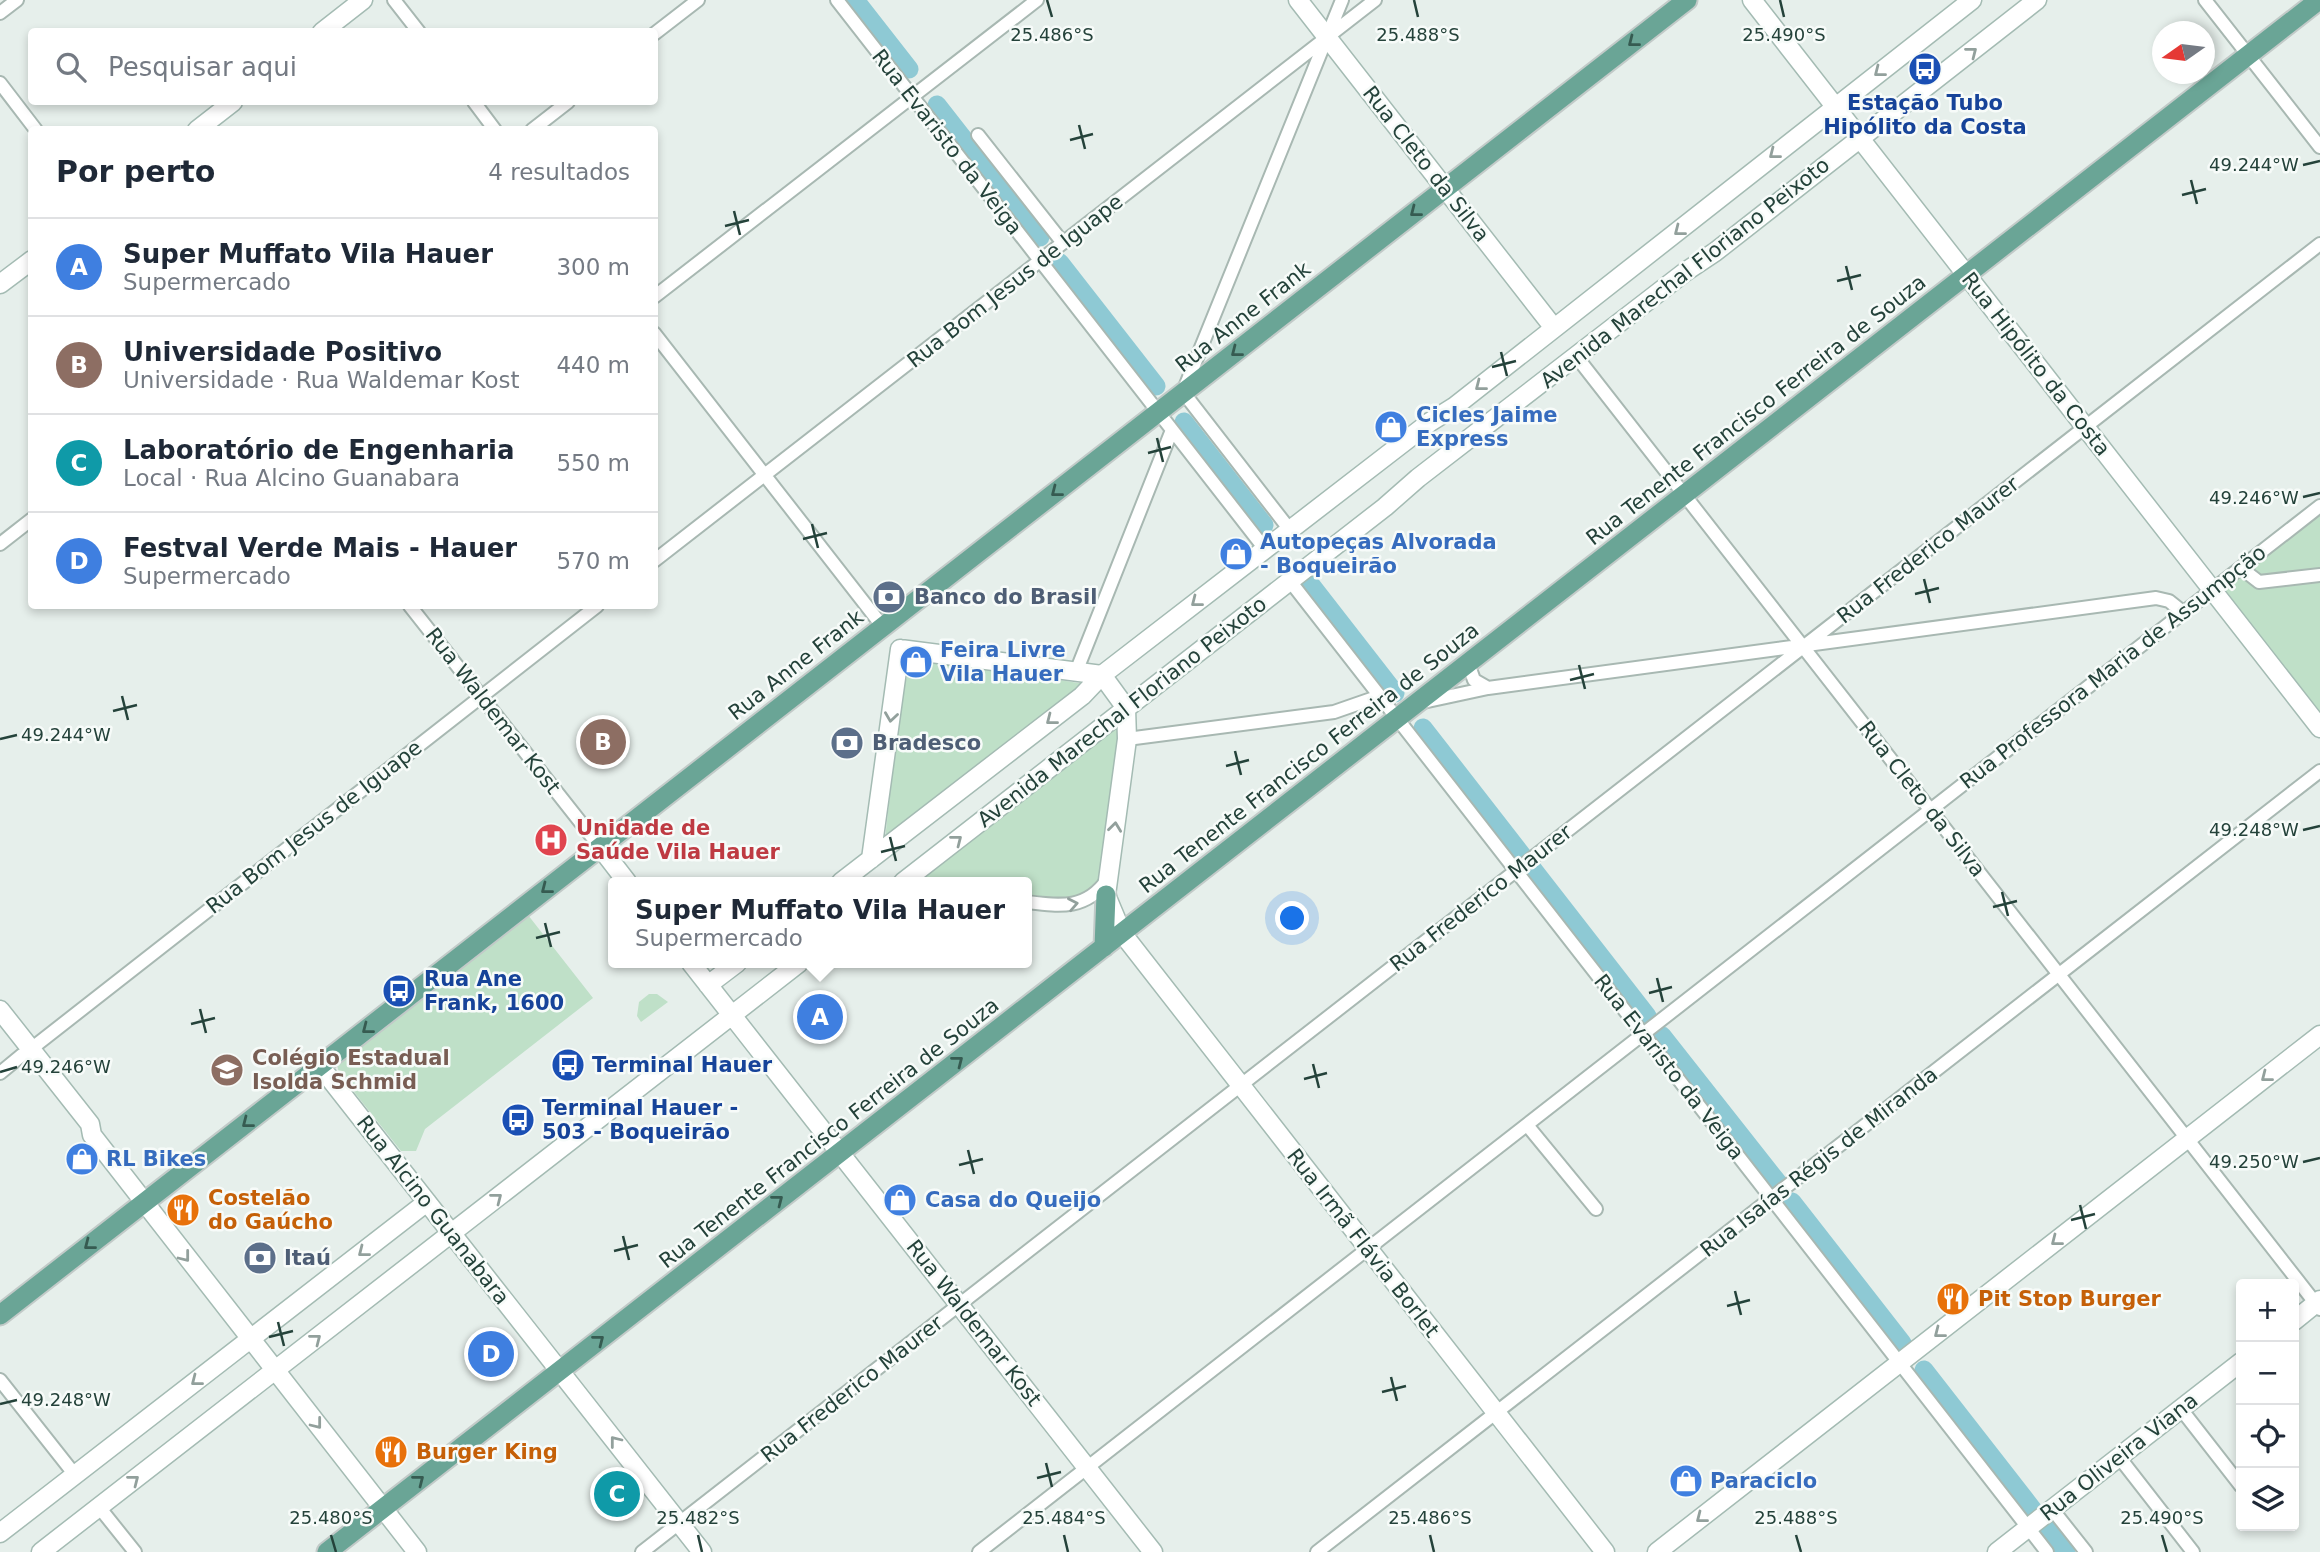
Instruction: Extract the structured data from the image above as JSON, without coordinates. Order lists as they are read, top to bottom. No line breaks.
{"streets":{"main road":["Rua Anne Frank","Rua Tenente Francisco Ferreira de Souza"],"street":["Rua Evaristo da Veiga","Rua Cleto da Silva","Avenida Marechal Floriano Peixoto","Rua Bom Jesus de Iguape","Rua Hipólito da Costa","Rua Frederico Maurer","Rua Professora Maria de Assumpção","Rua Waldemar Kost","Rua Isaías Régis de Miranda","Rua Alcino Guanabara","Rua Irmã Flávia Borlet","Rua Oliveira Viana"]},"crossings":[["Rua Evaristo da Veiga","Avenida Marechal Floriano Peixoto"],["Rua Evaristo da Veiga","Rua Bom Jesus de Iguape"],["Rua Evaristo da Veiga","Rua Anne Frank"],["Rua Evaristo da Veiga","Rua Tenente Francisco Ferreira de Souza"],["Rua Evaristo da Veiga","Rua Frederico Maurer"],["Rua Evaristo da Veiga","Rua Professora Maria de Assumpção"],["Rua Evaristo da Veiga","Rua Isaías Régis de Miranda"],["Rua Evaristo da Veiga","Rua Oliveira Viana"],["Rua Cleto da Silva","Avenida Marechal Floriano Peixoto"],["Rua Cleto da Silva","Rua Bom Jesus de Iguape"],["Rua Cleto da Silva","Rua Anne Frank"],["Rua Cleto da Silva","Rua Tenente Francisco Ferreira de Souza"],["Rua Cleto da Silva","Rua Frederico Maurer"],["Rua Cleto da Silva","Rua Professora Maria de Assumpção"],["Rua Cleto da Silva","Rua Isaías Régis de Miranda"],["Avenida Marechal Floriano Peixoto","Rua Hipólito da Costa"],["Rua Bom Jesus de Iguape","Rua Waldemar Kost"],["Rua Anne Frank","Rua Waldemar Kost"],["Rua Anne Frank","Rua Alcino Guanabara"],["Rua Hipólito da Costa","Rua Tenente Francisco Ferreira de Souza"],["Rua Hipólito da Costa","Rua Frederico Maurer"],["Rua Hipólito da Costa","Rua Professora Maria de Assumpção"],["Rua Tenente Francisco Ferreira de Souza","Rua Waldemar Kost"],["Rua Tenente Francisco Ferreira de Souza","Rua Alcino Guanabara"],["Rua Tenente Francisco Ferreira de Souza","Rua Irmã Flávia Borlet"],["Rua Frederico Maurer","Rua Waldemar Kost"],["Rua Frederico Maurer","Rua Alcino Guanabara"],["Rua Frederico Maurer","Rua Irmã Flávia Borlet"],["Rua Professora Maria de Assumpção","Rua Waldemar Kost"],["Rua Professora Maria de Assumpção","Rua Irmã Flávia Borlet"],["Rua Isaías Régis de Miranda","Rua Irmã Flávia Borlet"]],"one_way":["Rua Anne Frank","Rua Tenente Francisco Ferreira de Souza"],"places":{"bus stop":["Estação Tubo Hipólito da Costa","Rua Ane Frank, 1600","Terminal Hauer","Terminal Hauer - 503 - Boqueirão"],"shop":["Cicles Jaime Express","Autopeças Alvorada - Boqueirão","Feira Livre Vila Hauer","RL Bikes","Casa do Queijo","Paraciclo"],"bank":["Banco do Brasil","Bradesco","Itaú"],"hospital":["Unidade de Saúde Vila Hauer"],"school or university":["Colégio Estadual Isolda Schmid"],"restaurant":["Costelão do Gaúcho","Pit Stop Burger","Burger King"]},"north":"left","page":{"search":"Pesquisar aqui","heading":["Por perto","4 resultados"],"list":[{"mark":"A","name":"Super Muffato Vila Hauer","note":"Supermercado","value":"300 m"},{"mark":"B","name":"Universidade Positivo","note":"Universidade · Rua Waldemar Kost","value":"440 m"},{"mark":"C","name":"Laboratório de Engenharia","note":"Local · Rua Alcino Guanabara","value":"550 m"},{"mark":"D","name":"Festval Verde Mais - Hauer","note":"Supermercado","value":"570 m"}],"pins":["B","A","D","C"],"popup":["Super Muffato Vila Hauer","Supermercado"],"map_buttons":["+","−"]},"coordinates":["25.488°S","25.486°S","25.490°S","49.244°W","49.246°W","49.248°W","49.250°W","25.480°S","25.482°S","25.484°S"]}
